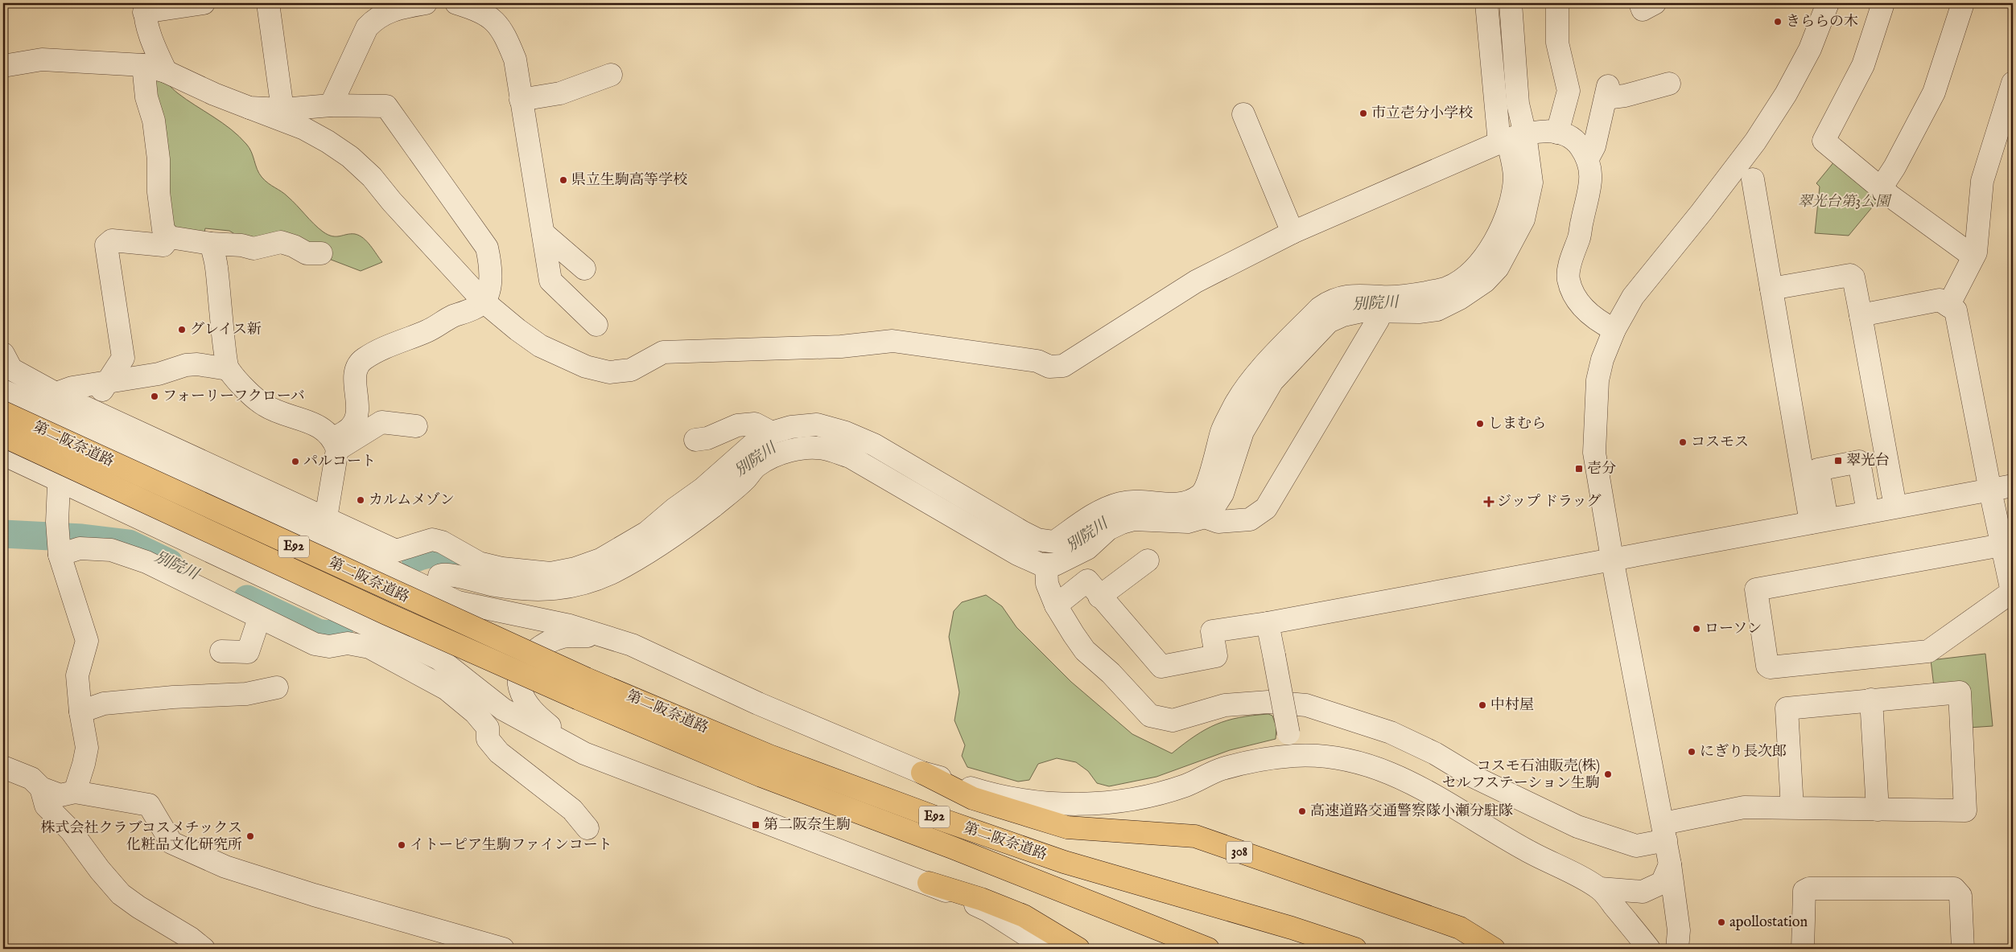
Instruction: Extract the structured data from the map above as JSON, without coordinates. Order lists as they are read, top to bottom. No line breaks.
{"streets":{"highway":["第二阪奈道路","E92","308"]},"water":["別院川"],"parks":["翠光台第3公園"],"places":{"other":["きららの木","市立壱分小学校","県立生駒高等学校","グレイス新","フォーリーフクローバ","しまむら","コスモス","パルコート","カルムメゾン","ローソン","中村屋","にぎり長次郎","コスモ石油販売(株) セルフステーション生駒","高速道路交通警察隊小瀬分駐隊","株式会社クラブコスメチックス 化粧品文化研究所","イトーピア生駒ファインコート","apollostation"],"transit":["翠光台","壱分","第二阪奈生駒"],"health":["ジップ ドラッグ"]}}
